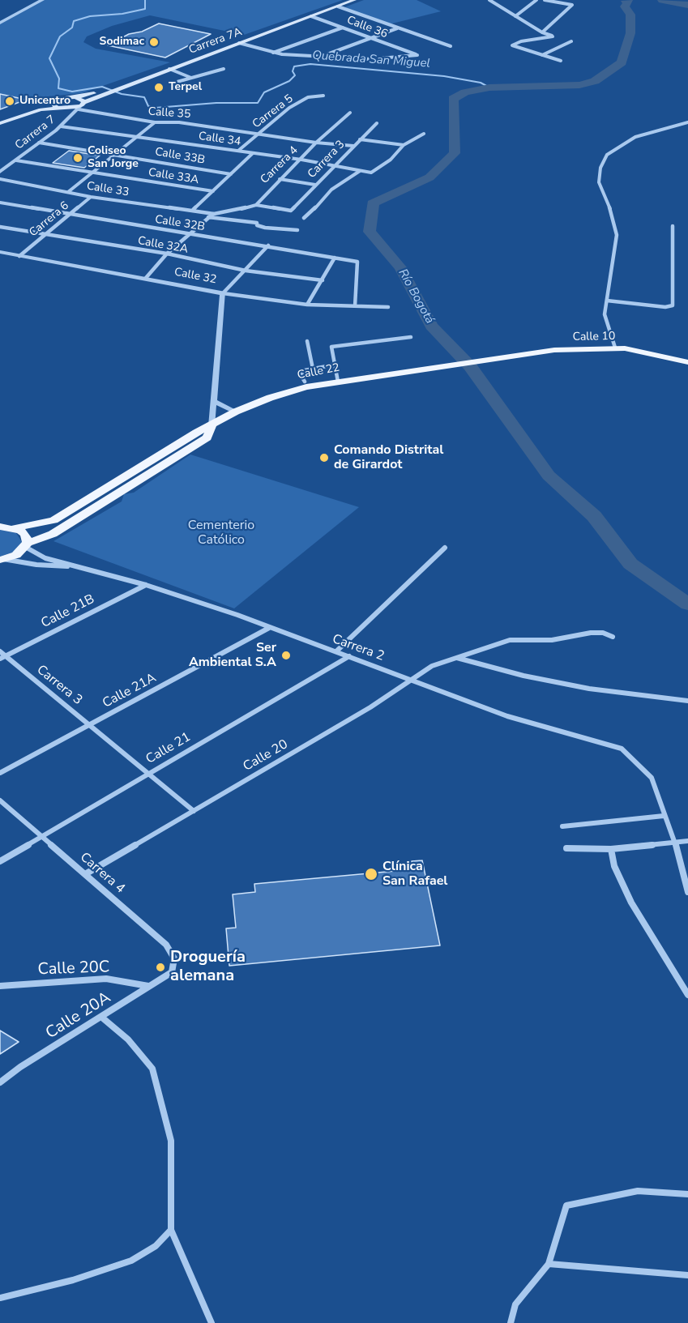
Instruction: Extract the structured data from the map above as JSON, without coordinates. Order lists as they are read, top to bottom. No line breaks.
{"streets":{"main road":["Carrera 7A","Calle 10","Calle 22"],"street":["Calle 36","Carrera 5","Calle 35","Carrera 7","Calle 34","Calle 33B","Carrera 3","Carrera 4","Calle 33A","Calle 33","Carrera 6","Calle 32B","Calle 32A","Calle 32","Calle 21B","Carrera 2","Calle 21A","Calle 21","Calle 20","Calle 20C","Calle 20A"]},"crossings":[["Calle 36","Carrera 7A"],["Carrera 7A","Calle 35"],["Carrera 7A","Carrera 7"],["Carrera 5","Calle 35"],["Carrera 5","Calle 34"],["Calle 35","Carrera 7"],["Calle 35","Carrera 3"],["Calle 35","Carrera 4"],["Calle 35","Carrera 6"],["Carrera 7","Calle 34"],["Carrera 7","Calle 33B"],["Carrera 7","Calle 33A"],["Calle 34","Carrera 3"],["Calle 34","Carrera 4"],["Calle 34","Carrera 6"],["Calle 33B","Carrera 6"],["Carrera 3","Carrera 4"],["Carrera 3","Calle 21B"],["Carrera 3","Calle 21A"],["Carrera 3","Calle 21"],["Carrera 3","Calle 20"],["Carrera 4","Calle 21"],["Carrera 4","Calle 20"],["Carrera 4","Calle 20A"],["Calle 33A","Carrera 6"],["Calle 33","Carrera 6"],["Carrera 6","Calle 32B"],["Carrera 6","Calle 32A"],["Carrera 6","Calle 32"],["Calle 32B","Calle 32"],["Calle 10","Calle 22"],["Calle 22","Carrera 2"],["Calle 21B","Carrera 2"],["Carrera 2","Calle 21A"],["Carrera 2","Calle 21"],["Carrera 2","Calle 20"],["Calle 20C","Calle 20A"]],"water":["Quebrada San Miguel","Río Bogotá"],"parks":["Cementerio Católico"],"places":["Sodimac","Terpel","Unicentro","Coliseo San Jorge","Comando Distrital de Girardot","Ser Ambiental S.A","Clínica San Rafael","Droguería alemana"]}
